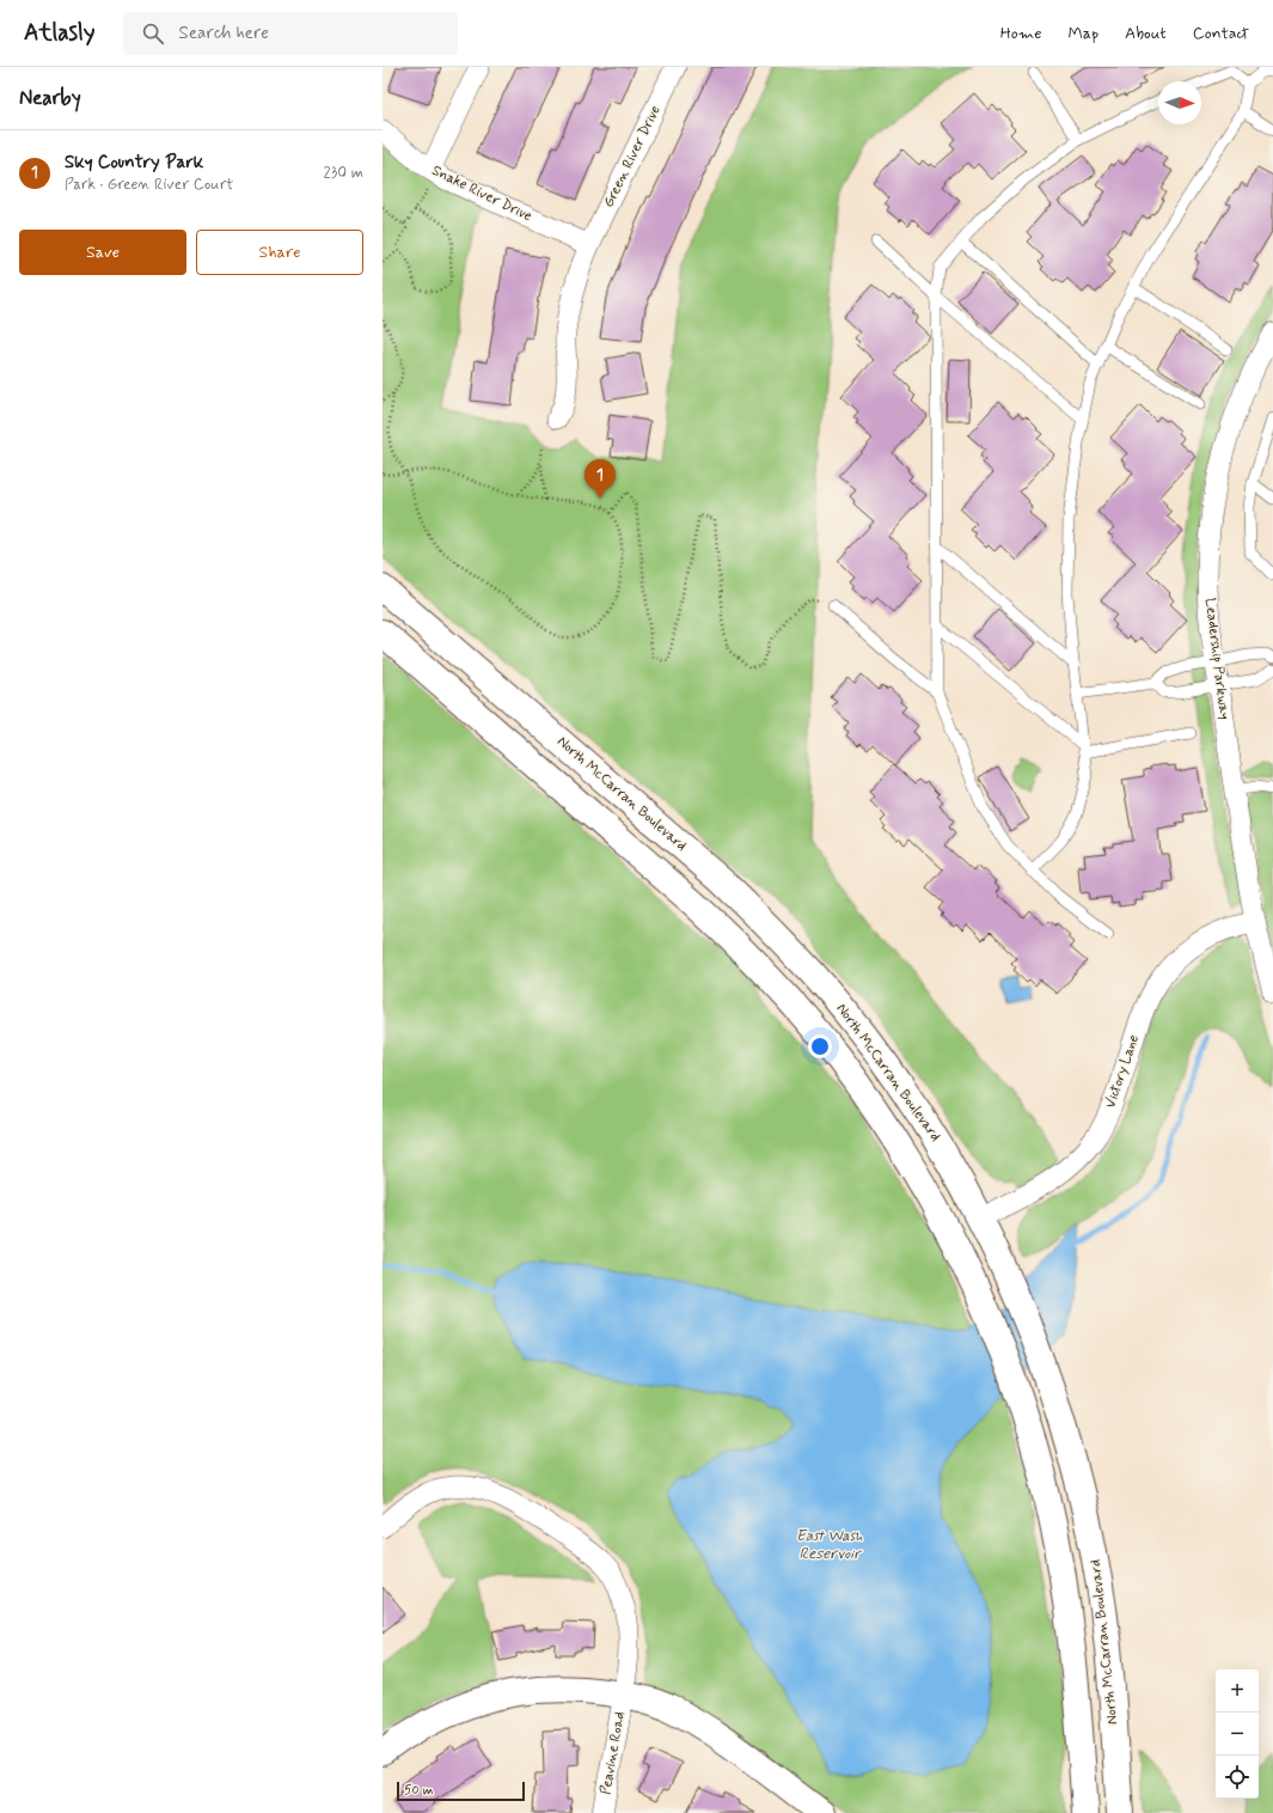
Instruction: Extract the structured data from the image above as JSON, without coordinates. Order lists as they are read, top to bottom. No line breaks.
{"streets":{"main road":["North McCarran Boulevard"],"street":["Green River Drive","Snake River Drive","Leadership Parkway","Victory Lane","Peavine Road"]},"crossings":[["Green River Drive","Snake River Drive"],["Leadership Parkway","Victory Lane"],["North McCarran Boulevard","Victory Lane"]],"water":["East Wash Reservoir"],"scale_bar":"50 m","north":"right","page":{"header":"Atlasly","search":"Search here","nav":["Home","Map","About","Contact"],"heading":"Nearby","list":[{"mark":"1","name":"Sky Country Park","note":"Park · Green River Court","value":"230 m"}],"buttons":["Save","Share"],"pins":"1","map_buttons":["+","−"],"scale":"50 m"}}
